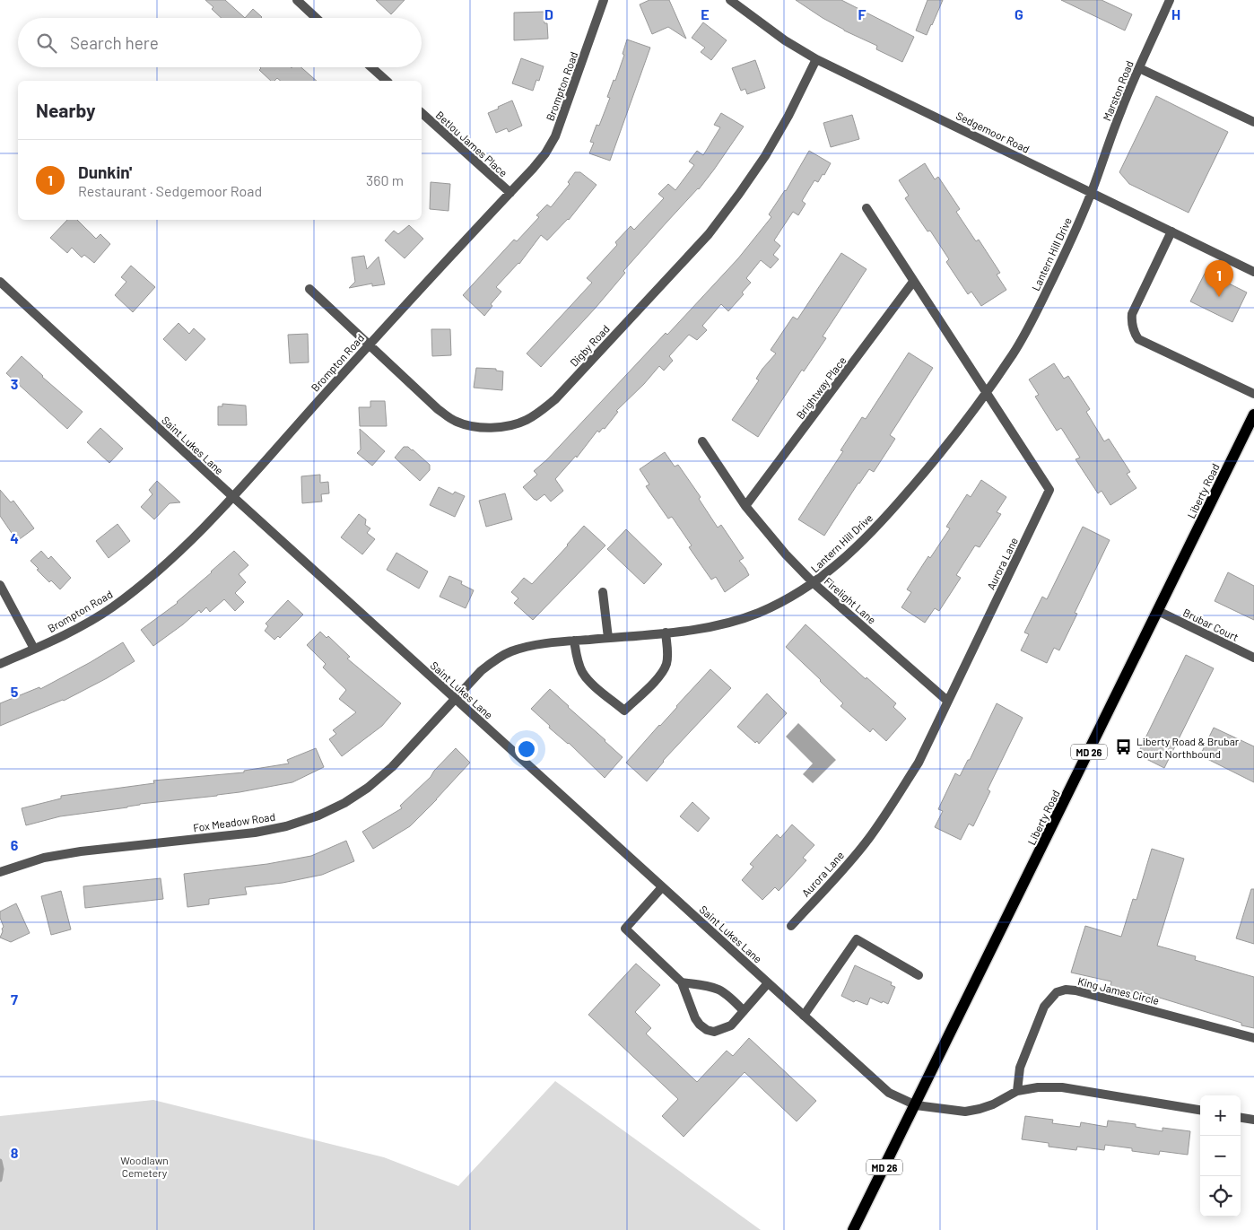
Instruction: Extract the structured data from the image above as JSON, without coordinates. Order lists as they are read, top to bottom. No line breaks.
{"streets":{"main road":["Liberty Road","MD 26"],"street":["Brompton Road","Marston Road","Sedgemoor Road","Betlou James Place","Lantern Hill Drive","Digby Road","Brightway Place","Saint Lukes Lane","Aurora Lane","Firelight Lane","Brubar Court","Fox Meadow Road","King James Circle"]},"crossings":[["Brompton Road","Betlou James Place"],["Brompton Road","Digby Road"],["Brompton Road","Saint Lukes Lane"],["Marston Road","Sedgemoor Road"],["Marston Road","Lantern Hill Drive"],["Sedgemoor Road","Lantern Hill Drive"],["Sedgemoor Road","Digby Road"],["Lantern Hill Drive","Saint Lukes Lane"],["Lantern Hill Drive","Aurora Lane"],["Lantern Hill Drive","Firelight Lane"],["Lantern Hill Drive","Fox Meadow Road"],["Brightway Place","Aurora Lane"],["Brightway Place","Firelight Lane"],["Saint Lukes Lane","Liberty Road"],["Saint Lukes Lane","Fox Meadow Road"],["Liberty Road","Brubar Court"],["Aurora Lane","Firelight Lane"]],"parks":["Woodlawn Cemetery"],"places":{"bus stop":["Liberty Road & Brubar Court Northbound"]},"page":{"search":"Search here","heading":"Nearby","list":[{"mark":"1","name":"Dunkin'","note":"Restaurant · Sedgemoor Road","value":"360 m"}],"pins":"1","map_buttons":["+","−"]},"grid":{"columns":["D","E","F","G","H"],"rows":["3","4","5","6","7","8"]}}
